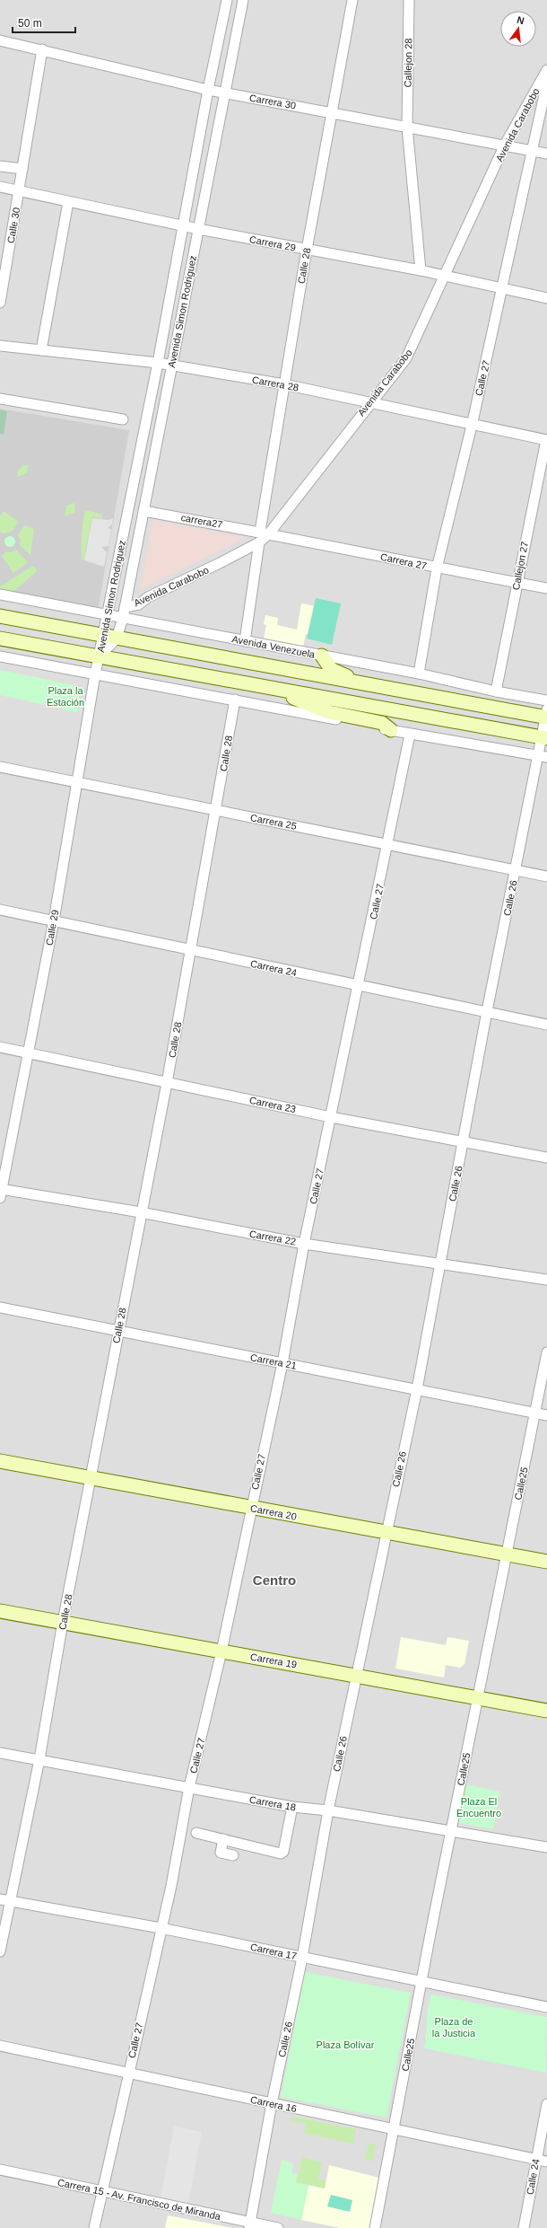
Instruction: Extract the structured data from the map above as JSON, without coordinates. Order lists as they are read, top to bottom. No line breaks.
{"streets":{"street":["Callejon 28","Carrera 30","Avenida Carabobo","Calle 30","Carrera 29","Calle 28","Avenida Simon Rodriguez","Calle 27","Carrera 28","carrera27","Carrera 27","Callejon 27","Avenida Venezuela","Carrera 25","Calle 26","Calle 29","Carrera 24","Carrera 23","Carrera 22","Carrera 21","Calle25","Carrera 20","Carrera 19","Carrera 18","Carrera 17","Carrera 16","Calle 24","Carrera 15 - Av. Francisco de Miranda"]},"crossings":[["Callejon 28","Carrera 30"],["Callejon 28","Carrera 29"],["Carrera 30","Avenida Carabobo"],["Carrera 30","Calle 30"],["Carrera 30","Calle 28"],["Carrera 30","Avenida Simon Rodriguez"],["Carrera 30","Calle 27"],["Avenida Carabobo","Carrera 29"],["Avenida Carabobo","Calle 28"],["Avenida Carabobo","Avenida Simon Rodriguez"],["Avenida Carabobo","Carrera 28"],["Avenida Carabobo","carrera27"],["Avenida Carabobo","Carrera 27"],["Calle 30","Carrera 29"],["Carrera 29","Calle 28"],["Carrera 29","Avenida Simon Rodriguez"],["Carrera 29","Calle 27"],["Calle 28","Carrera 28"],["Calle 28","carrera27"],["Calle 28","Carrera 27"],["Calle 28","Carrera 25"],["Calle 28","Carrera 24"],["Calle 28","Carrera 23"],["Calle 28","Carrera 22"],["Calle 28","Carrera 21"],["Calle 28","Carrera 20"],["Calle 28","Carrera 19"],["Calle 28","Carrera 18"],["Calle 28","Carrera 17"],["Avenida Simon Rodriguez","Carrera 28"],["Avenida Simon Rodriguez","carrera27"],["Avenida Simon Rodriguez","Avenida Venezuela"],["Avenida Simon Rodriguez","Calle 29"],["Calle 27","Carrera 28"],["Calle 27","Carrera 27"],["Calle 27","Avenida Venezuela"],["Calle 27","Carrera 25"],["Calle 27","Carrera 24"],["Calle 27","Carrera 23"],["Calle 27","Carrera 22"],["Calle 27","Carrera 21"],["Calle 27","Carrera 20"],["Calle 27","Carrera 19"],["Calle 27","Carrera 18"],["Calle 27","Carrera 17"],["Calle 27","Carrera 16"],["Calle 27","Carrera 15 - Av. Francisco de Miranda"],["Carrera 28","Callejon 27"],["carrera27","Carrera 27"],["Carrera 27","Callejon 27"],["Callejon 27","Avenida Venezuela"],["Avenida Venezuela","Calle 26"],["Carrera 25","Calle 26"],["Carrera 25","Calle 29"],["Calle 26","Carrera 24"],["Calle 26","Carrera 23"],["Calle 26","Carrera 22"],["Calle 26","Carrera 21"],["Calle 26","Carrera 20"],["Calle 26","Carrera 19"],["Calle 26","Carrera 18"],["Calle 26","Carrera 17"],["Calle 26","Carrera 16"],["Calle 26","Carrera 15 - Av. Francisco de Miranda"],["Calle 29","Carrera 24"],["Calle 29","Carrera 23"],["Calle 29","Carrera 22"],["Carrera 21","Calle25"],["Calle25","Carrera 20"],["Calle25","Carrera 19"],["Calle25","Carrera 18"],["Calle25","Carrera 17"],["Calle25","Carrera 16"],["Carrera 16","Calle 24"]],"districts":["Centro"],"parks":["Plaza la Estación","Plaza El Encuentro","Plaza de la Justicia","Plaza Bolívar"],"scale_bar":"50 m","north":"top"}
